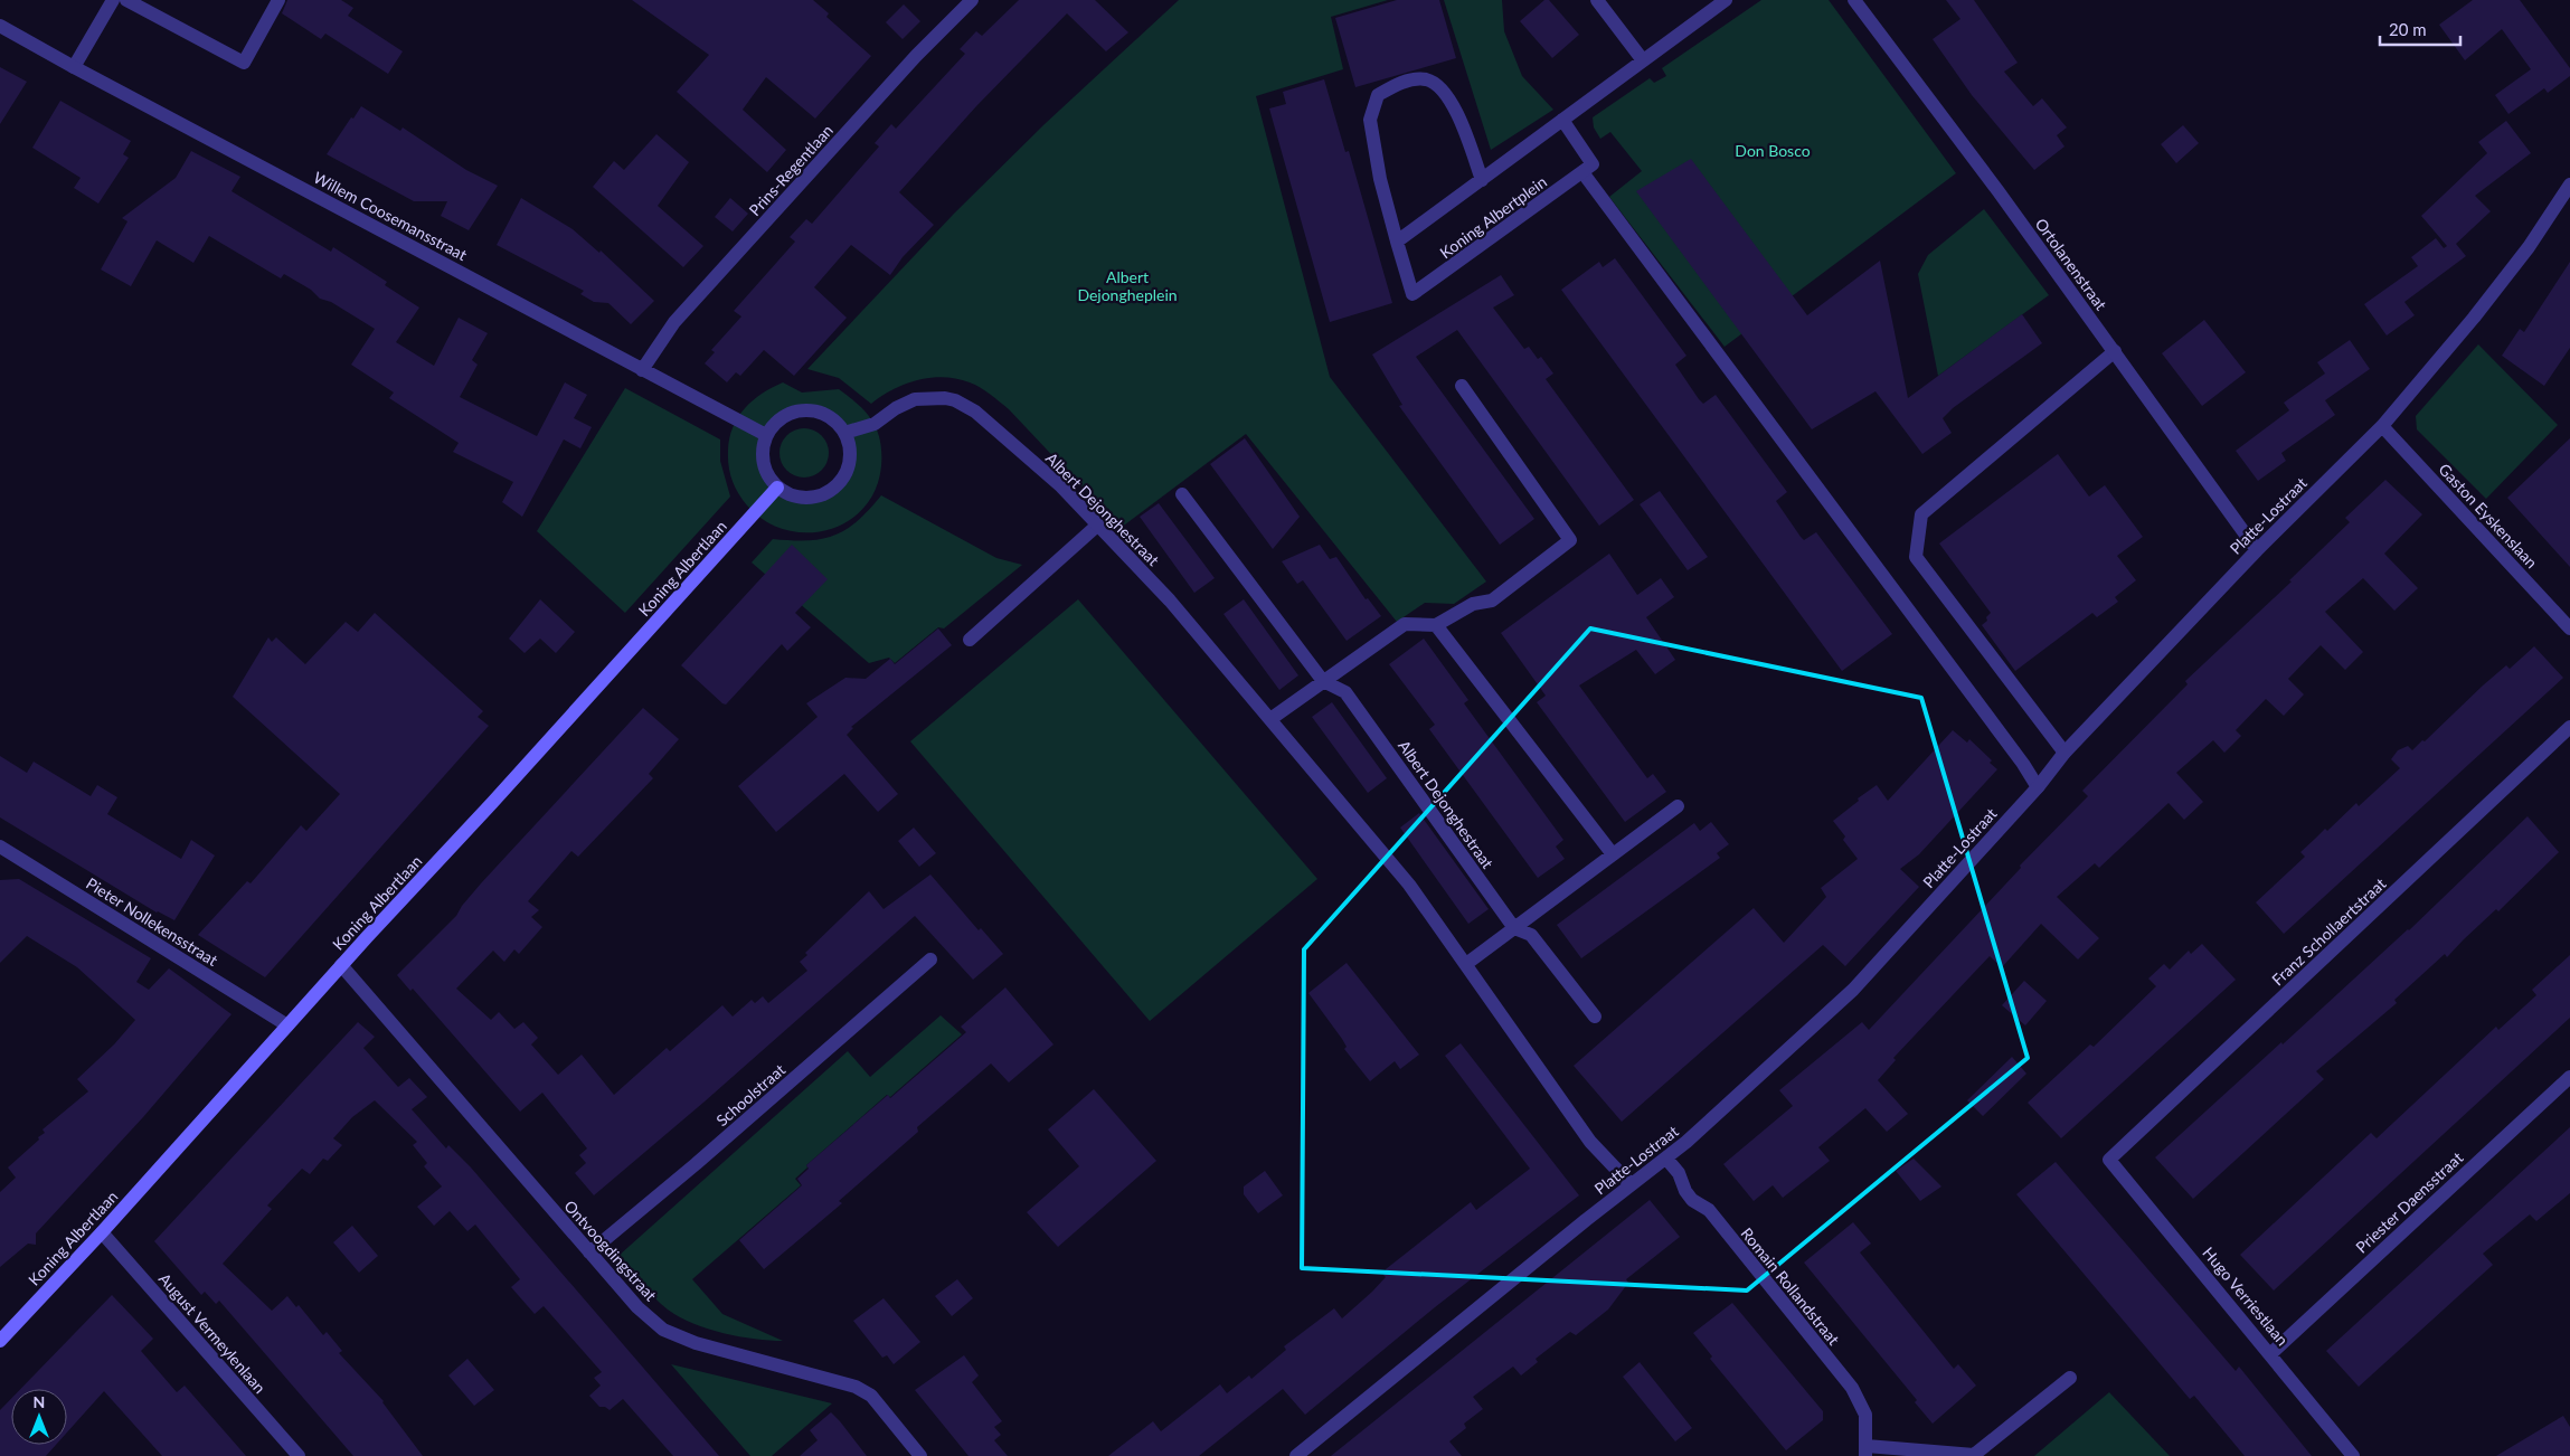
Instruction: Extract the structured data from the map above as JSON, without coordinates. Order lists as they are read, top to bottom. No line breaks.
{"streets":{"street":["Prins-Regentlaan","Willem Coosemansstraat","Koning Albertplein","Ortolanenstraat","Albert Dejonghestraat","Platte-Lostraat","Gaston Eyskenslaan","Koning Albertlaan","Pieter Nollekensstraat","Franz Schollaertstraat","Schoolstraat","Priester Daensstraat","Ontvoogdingstraat","Romain Rollandstraat","Hugo Verriestlaan","August Vermeylenlaan"]},"crossings":[["Prins-Regentlaan","Willem Coosemansstraat"],["Willem Coosemansstraat","Albert Dejonghestraat"],["Willem Coosemansstraat","Koning Albertlaan"],["Ortolanenstraat","Platte-Lostraat"],["Albert Dejonghestraat","Platte-Lostraat"],["Albert Dejonghestraat","Koning Albertlaan"],["Platte-Lostraat","Gaston Eyskenslaan"],["Platte-Lostraat","Romain Rollandstraat"],["Koning Albertlaan","Pieter Nollekensstraat"],["Koning Albertlaan","Ontvoogdingstraat"],["Koning Albertlaan","August Vermeylenlaan"],["Franz Schollaertstraat","Hugo Verriestlaan"],["Schoolstraat","Ontvoogdingstraat"],["Priester Daensstraat","Hugo Verriestlaan"]],"parks":["Don Bosco","Albert Dejongheplein"],"scale_bar":"20 m","north":"top"}
